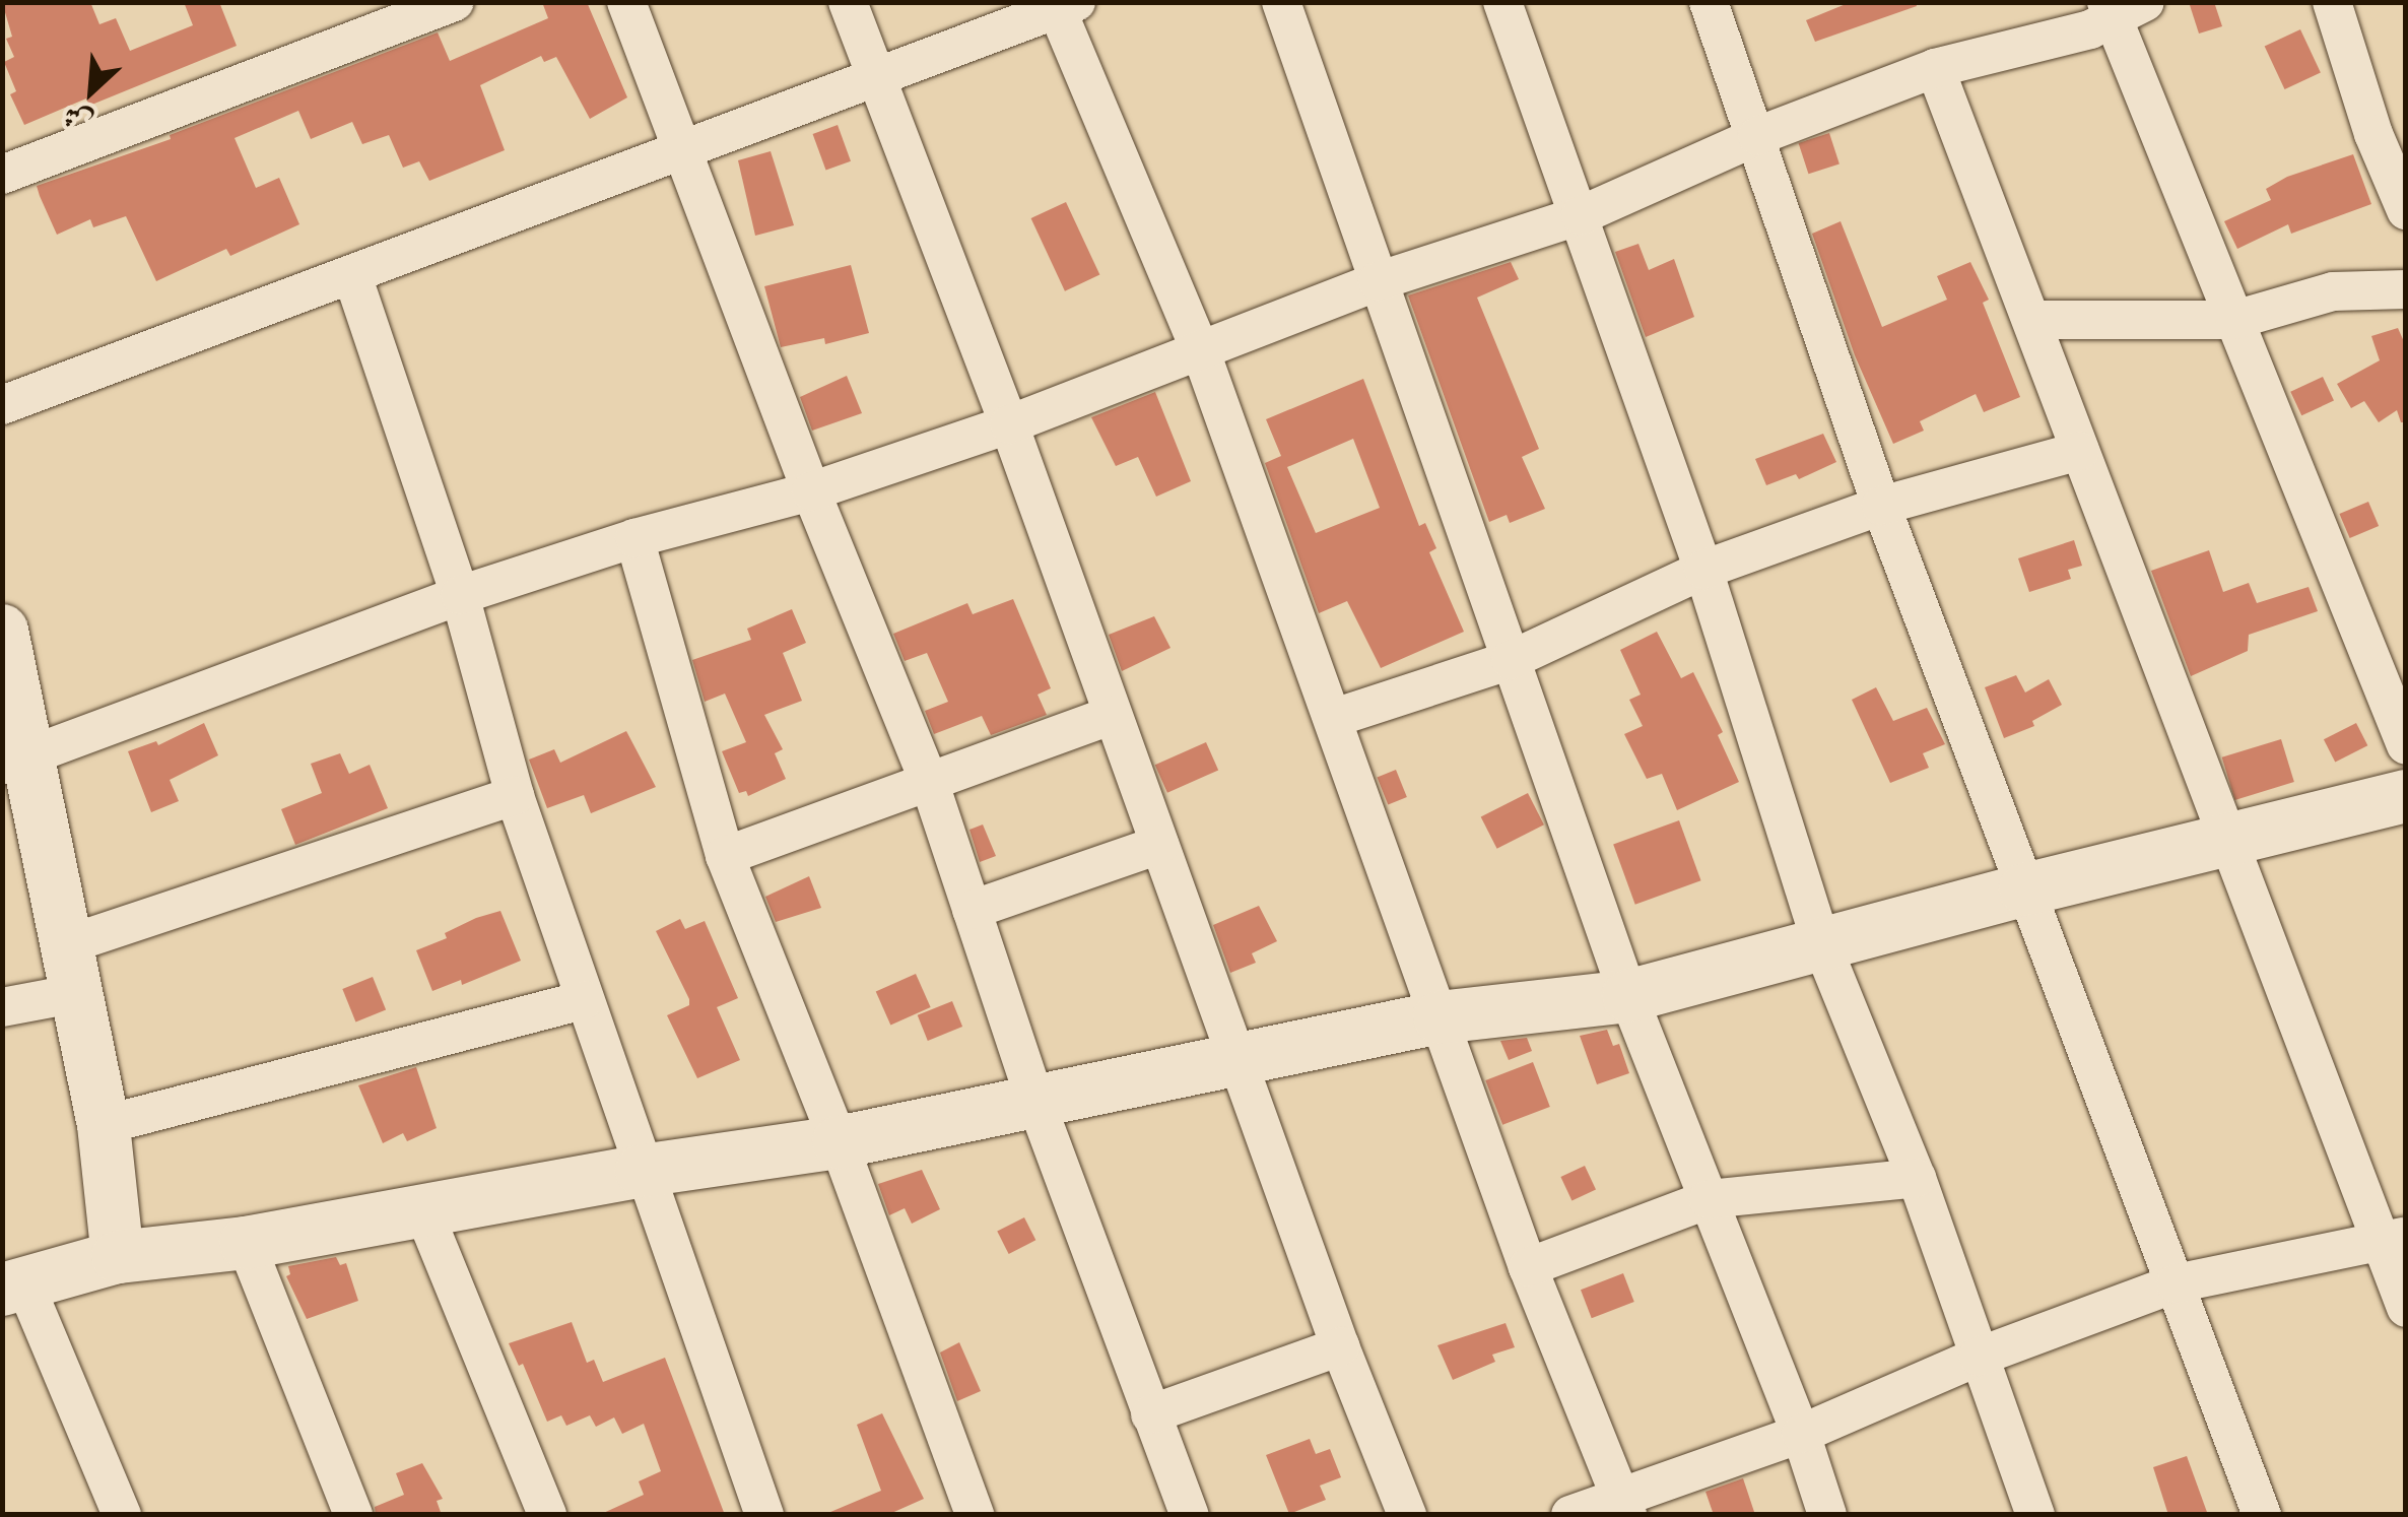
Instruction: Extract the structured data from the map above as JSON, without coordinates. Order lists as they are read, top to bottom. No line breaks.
{"north":"bottom left"}
